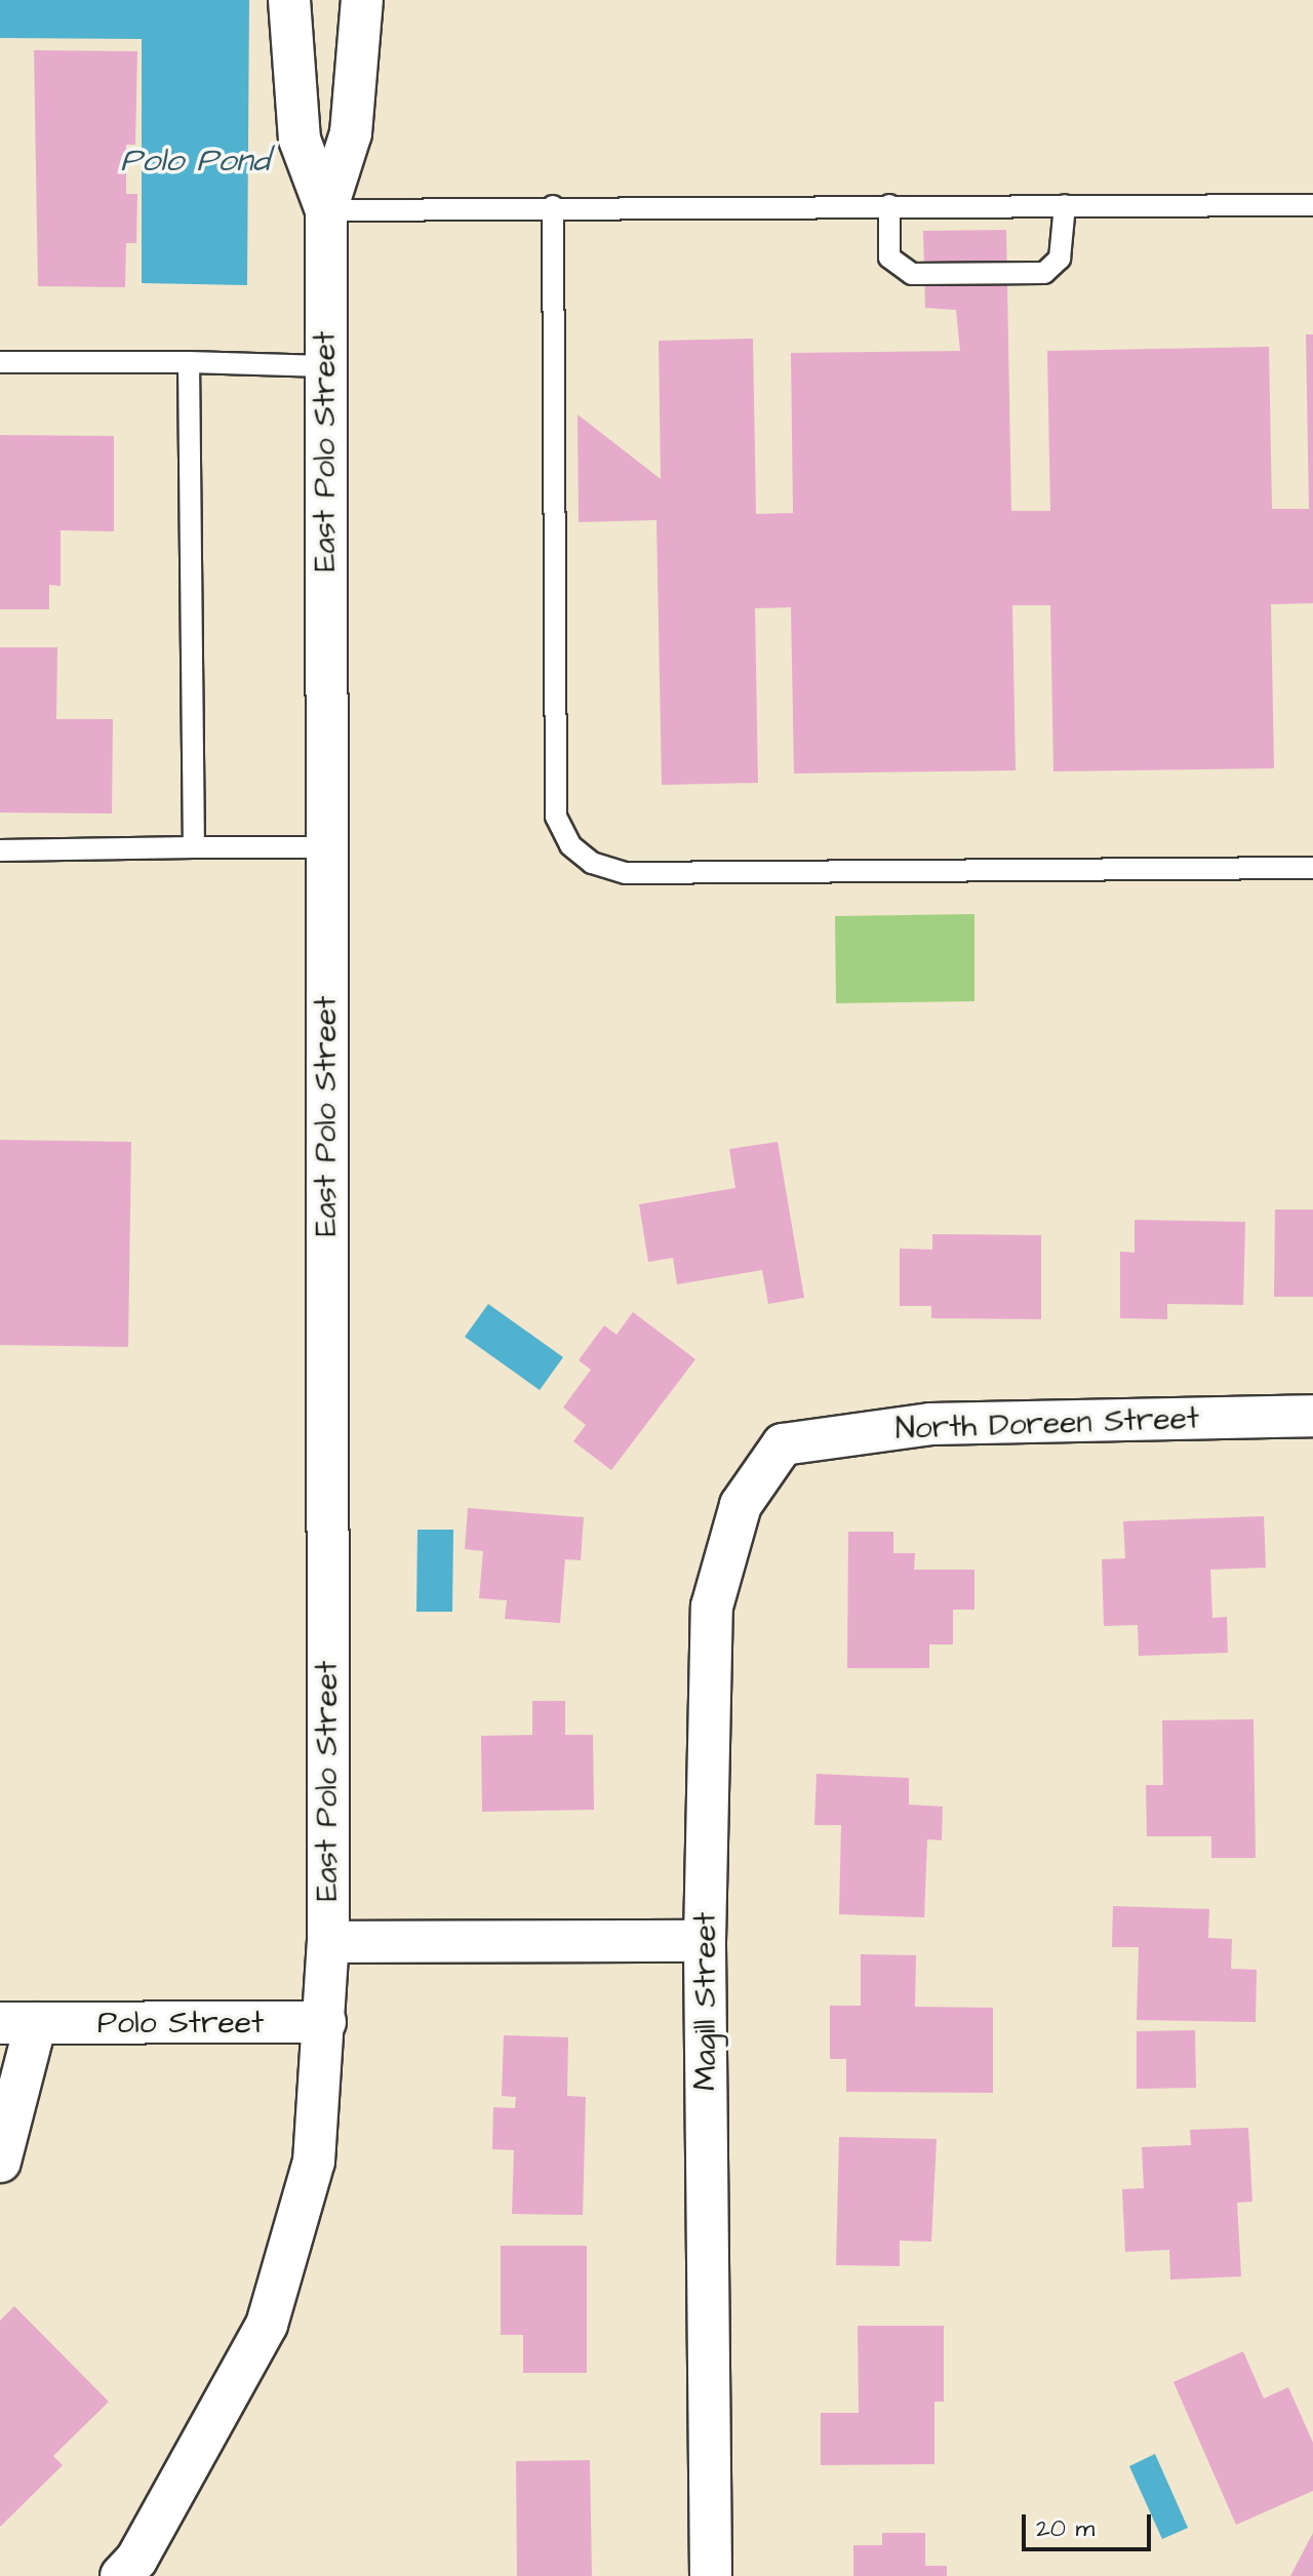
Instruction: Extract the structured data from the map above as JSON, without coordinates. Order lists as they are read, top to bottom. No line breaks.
{"streets":{"street":["East Polo Street","North Doreen Street","Magill Street","Polo Street"]},"crossings":[["East Polo Street","Polo Street"],["North Doreen Street","Magill Street"]],"water":["Polo Pond"],"scale_bar":"20 m"}
